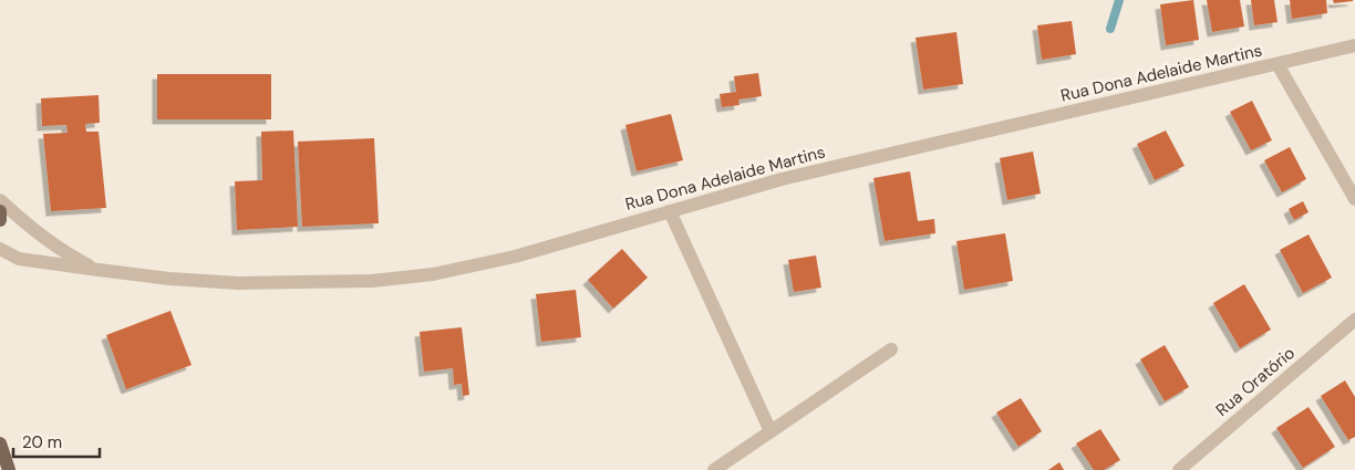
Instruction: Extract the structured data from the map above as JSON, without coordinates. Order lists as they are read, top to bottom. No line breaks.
{"streets":{"street":["Rua Dona Adelaide Martins","Rua Oratório"]},"scale_bar":"20 m"}
